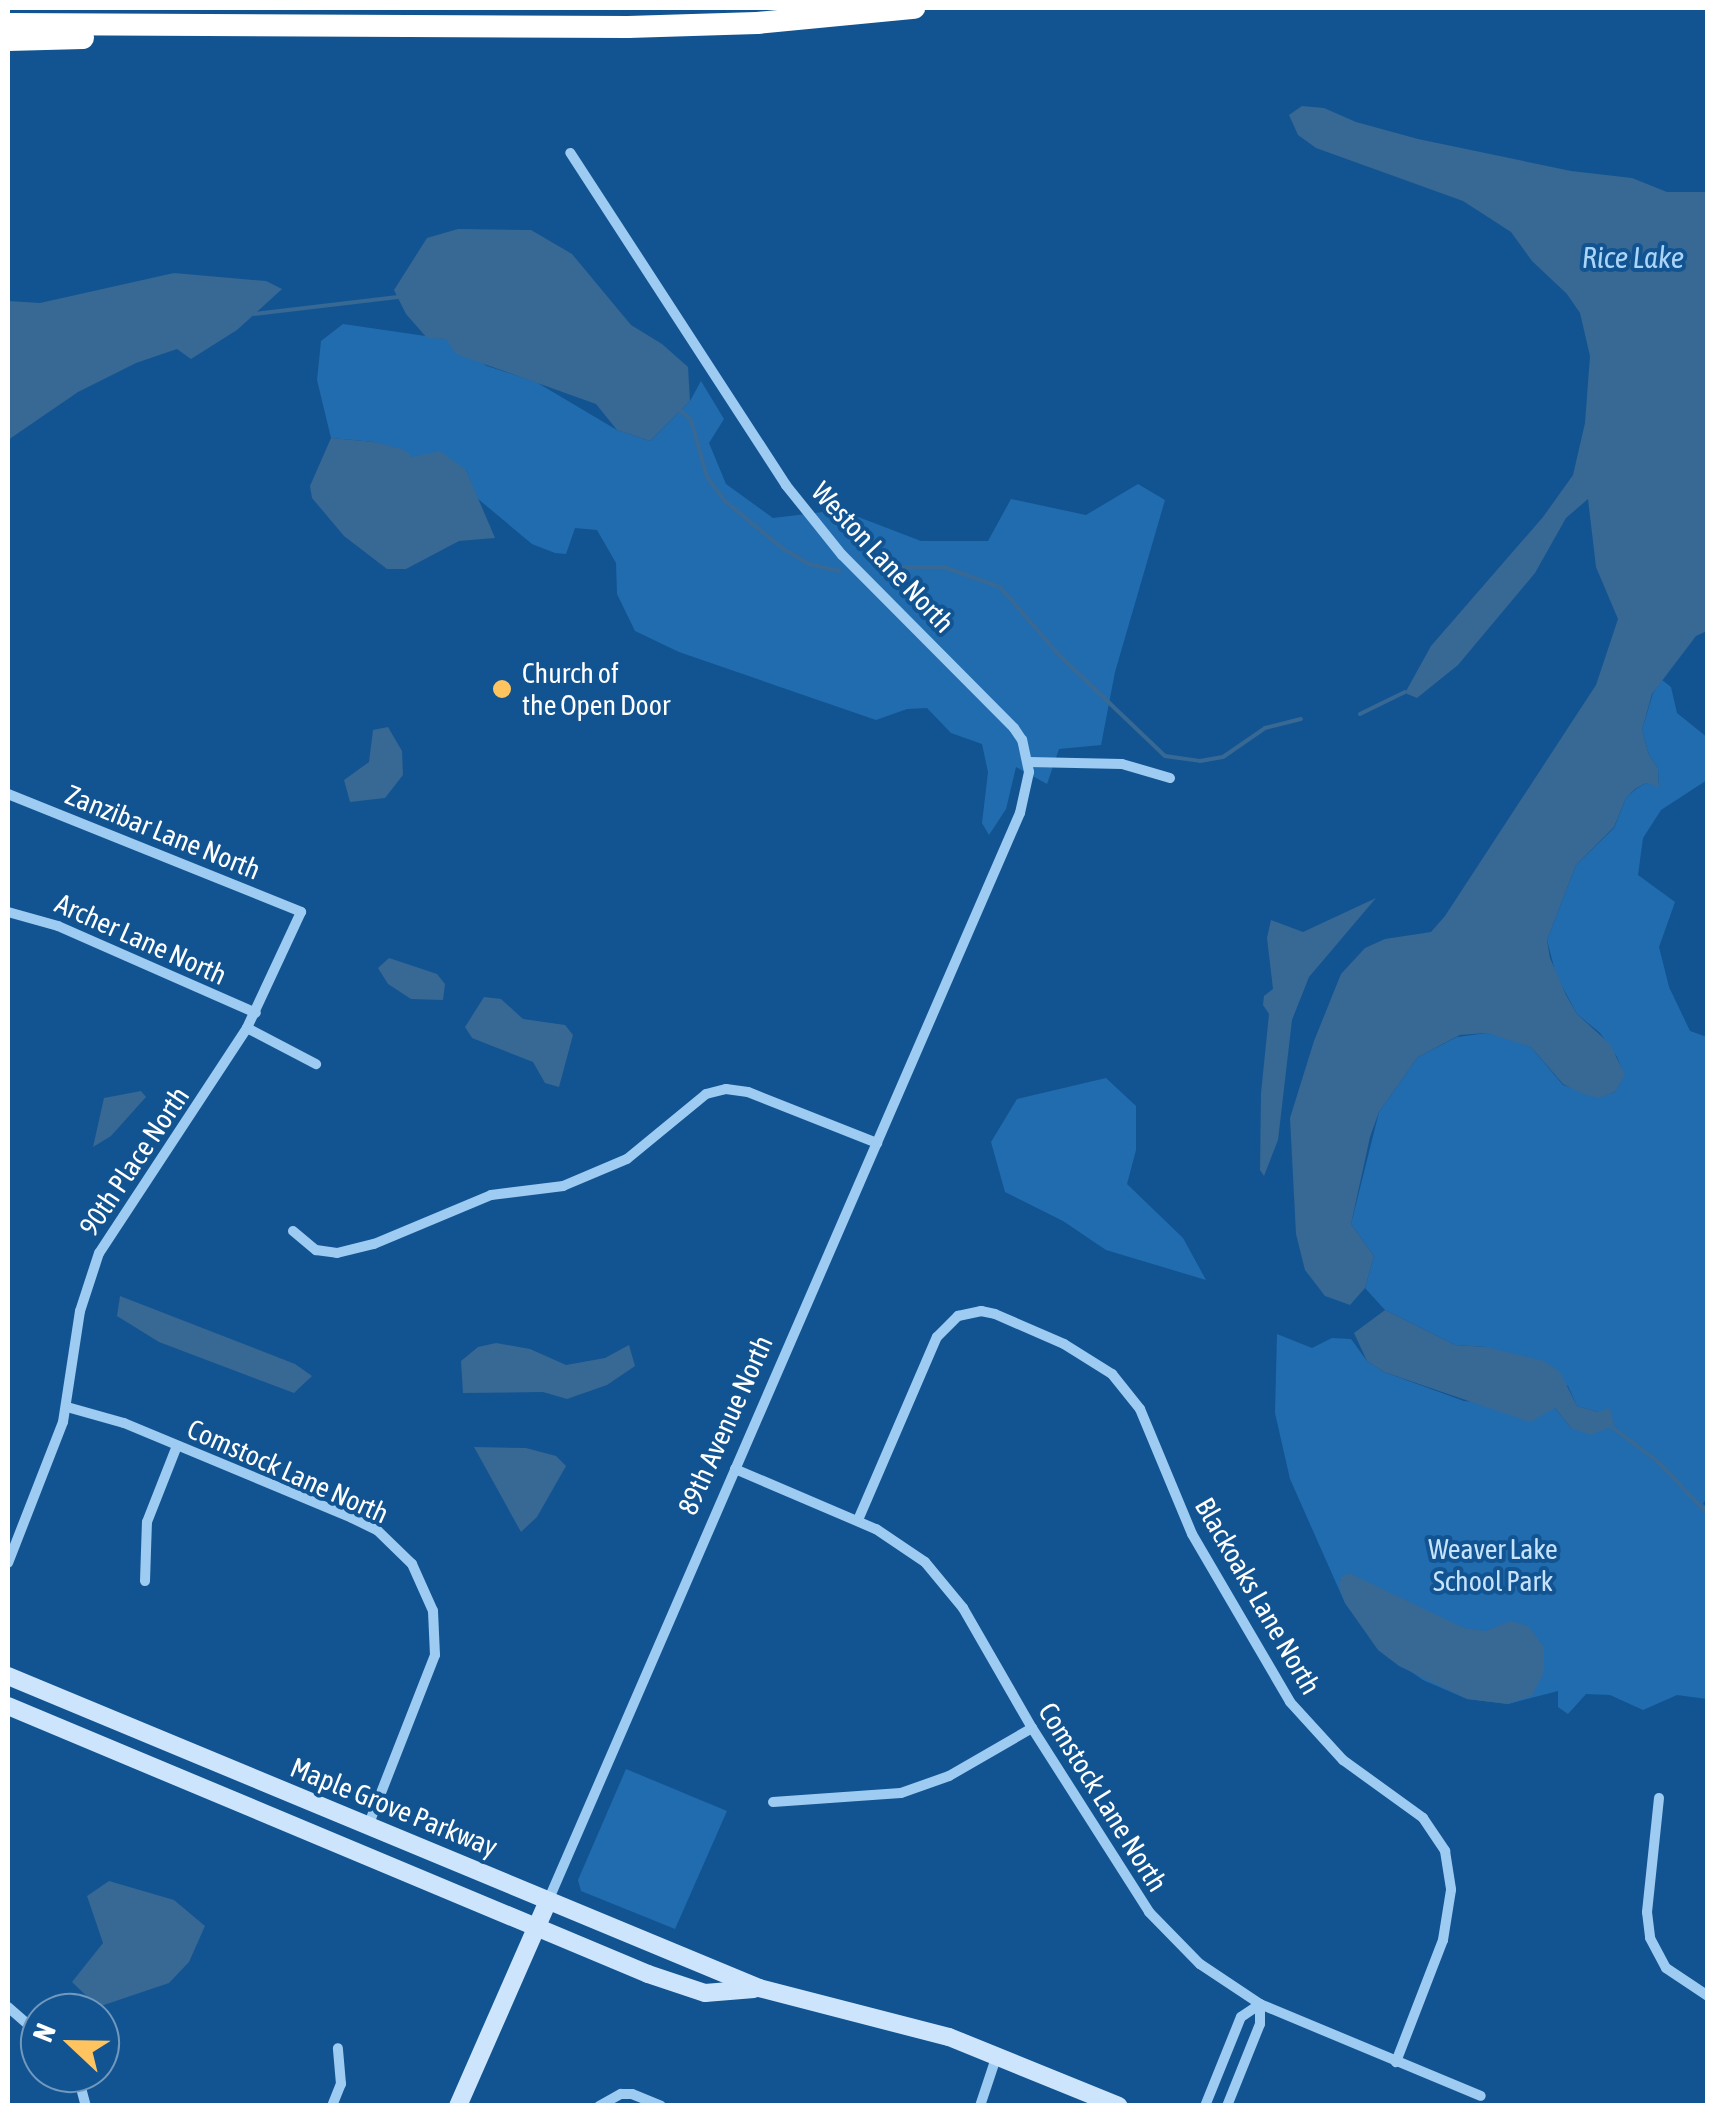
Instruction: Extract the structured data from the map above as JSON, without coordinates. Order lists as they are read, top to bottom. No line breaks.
{"streets":{"main road":["89th Avenue North","Maple Grove Parkway"],"street":["Weston Lane North","Zanzibar Lane North","Archer Lane North","90th Place North","Comstock Lane North","Blackoaks Lane North"]},"crossings":[["Weston Lane North","89th Avenue North"],["Zanzibar Lane North","90th Place North"],["Archer Lane North","90th Place North"],["90th Place North","Comstock Lane North"],["89th Avenue North","Comstock Lane North"],["89th Avenue North","Maple Grove Parkway"],["Comstock Lane North","Blackoaks Lane North"],["Comstock Lane North","Maple Grove Parkway"]],"water":["Rice Lake"],"parks":["Weaver Lake School Park"],"places":["Church of the Open Door"],"north":"left"}
